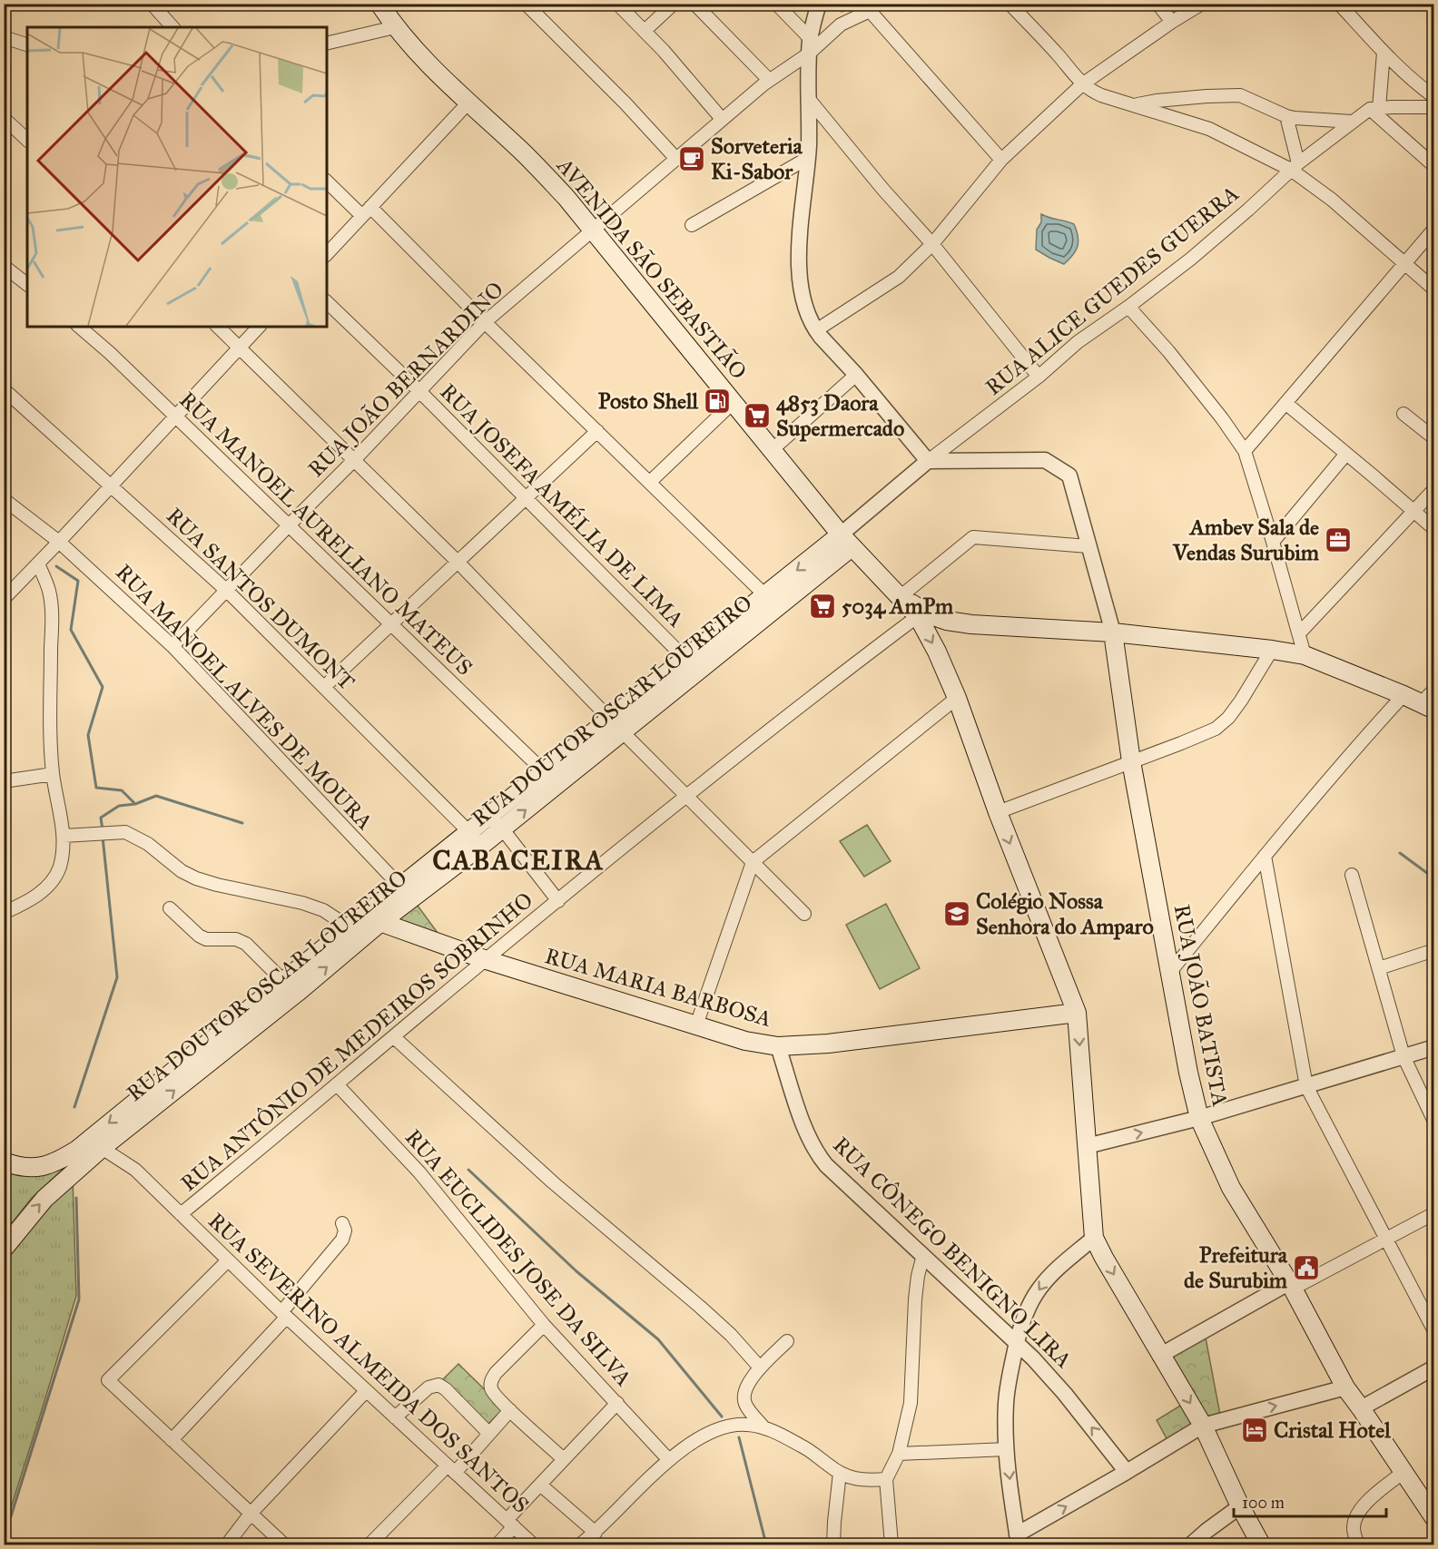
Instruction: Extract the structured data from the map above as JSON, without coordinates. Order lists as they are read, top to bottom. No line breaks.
{"streets":{"main road":["AVENIDA SÃO SEBASTIÃO","RUA DOUTOR OSCAR LOUREIRO","RUA MARIA BARBOSA","RUA JOÃO BATISTA"],"street":["RUA ALICE GUEDES GUERRA","RUA JOÃO BERNARDINO","RUA JOSEFA AMÉLIA DE LIMA","RUA MANOEL AURELIANO MATEUS","RUA SANTOS DUMONT","RUA MANOEL ALVES DE MOURA","RUA ANTÔNIO DE MEDEIROS SOBRINHO","RUA CÔNEGO BENIGNO LIRA","RUA EUCLIDES JOSE DA SILVA","RUA SEVERINO ALMEIDA DOS SANTOS"]},"crossings":[["AVENIDA SÃO SEBASTIÃO","RUA JOÃO BERNARDINO"],["AVENIDA SÃO SEBASTIÃO","RUA DOUTOR OSCAR LOUREIRO"],["RUA JOÃO BERNARDINO","RUA JOSEFA AMÉLIA DE LIMA"],["RUA JOÃO BERNARDINO","RUA MANOEL AURELIANO MATEUS"],["RUA JOÃO BERNARDINO","RUA SANTOS DUMONT"],["RUA JOÃO BERNARDINO","RUA MANOEL ALVES DE MOURA"],["RUA JOSEFA AMÉLIA DE LIMA","RUA DOUTOR OSCAR LOUREIRO"],["RUA MANOEL AURELIANO MATEUS","RUA DOUTOR OSCAR LOUREIRO"],["RUA SANTOS DUMONT","RUA DOUTOR OSCAR LOUREIRO"],["RUA MANOEL ALVES DE MOURA","RUA DOUTOR OSCAR LOUREIRO"],["RUA DOUTOR OSCAR LOUREIRO","RUA MARIA BARBOSA"],["RUA DOUTOR OSCAR LOUREIRO","RUA SEVERINO ALMEIDA DOS SANTOS"],["RUA MARIA BARBOSA","RUA ANTÔNIO DE MEDEIROS SOBRINHO"],["RUA MARIA BARBOSA","RUA CÔNEGO BENIGNO LIRA"],["RUA ANTÔNIO DE MEDEIROS SOBRINHO","RUA EUCLIDES JOSE DA SILVA"],["RUA ANTÔNIO DE MEDEIROS SOBRINHO","RUA SEVERINO ALMEIDA DOS SANTOS"]],"districts":["CABACEIRA"],"places":{"cafe":["Sorveteria Ki-Sabor"],"fuel station":["Posto Shell"],"supermarket":["4853 Daora Supermercado","5034 AmPm"],"office":["Ambev Sala de Vendas Surubim"],"school or university":["Colégio Nossa Senhora do Amparo"],"public building":["Prefeitura de Surubim"],"hotel":["Cristal Hotel"]},"scale_bar":"100 m"}
